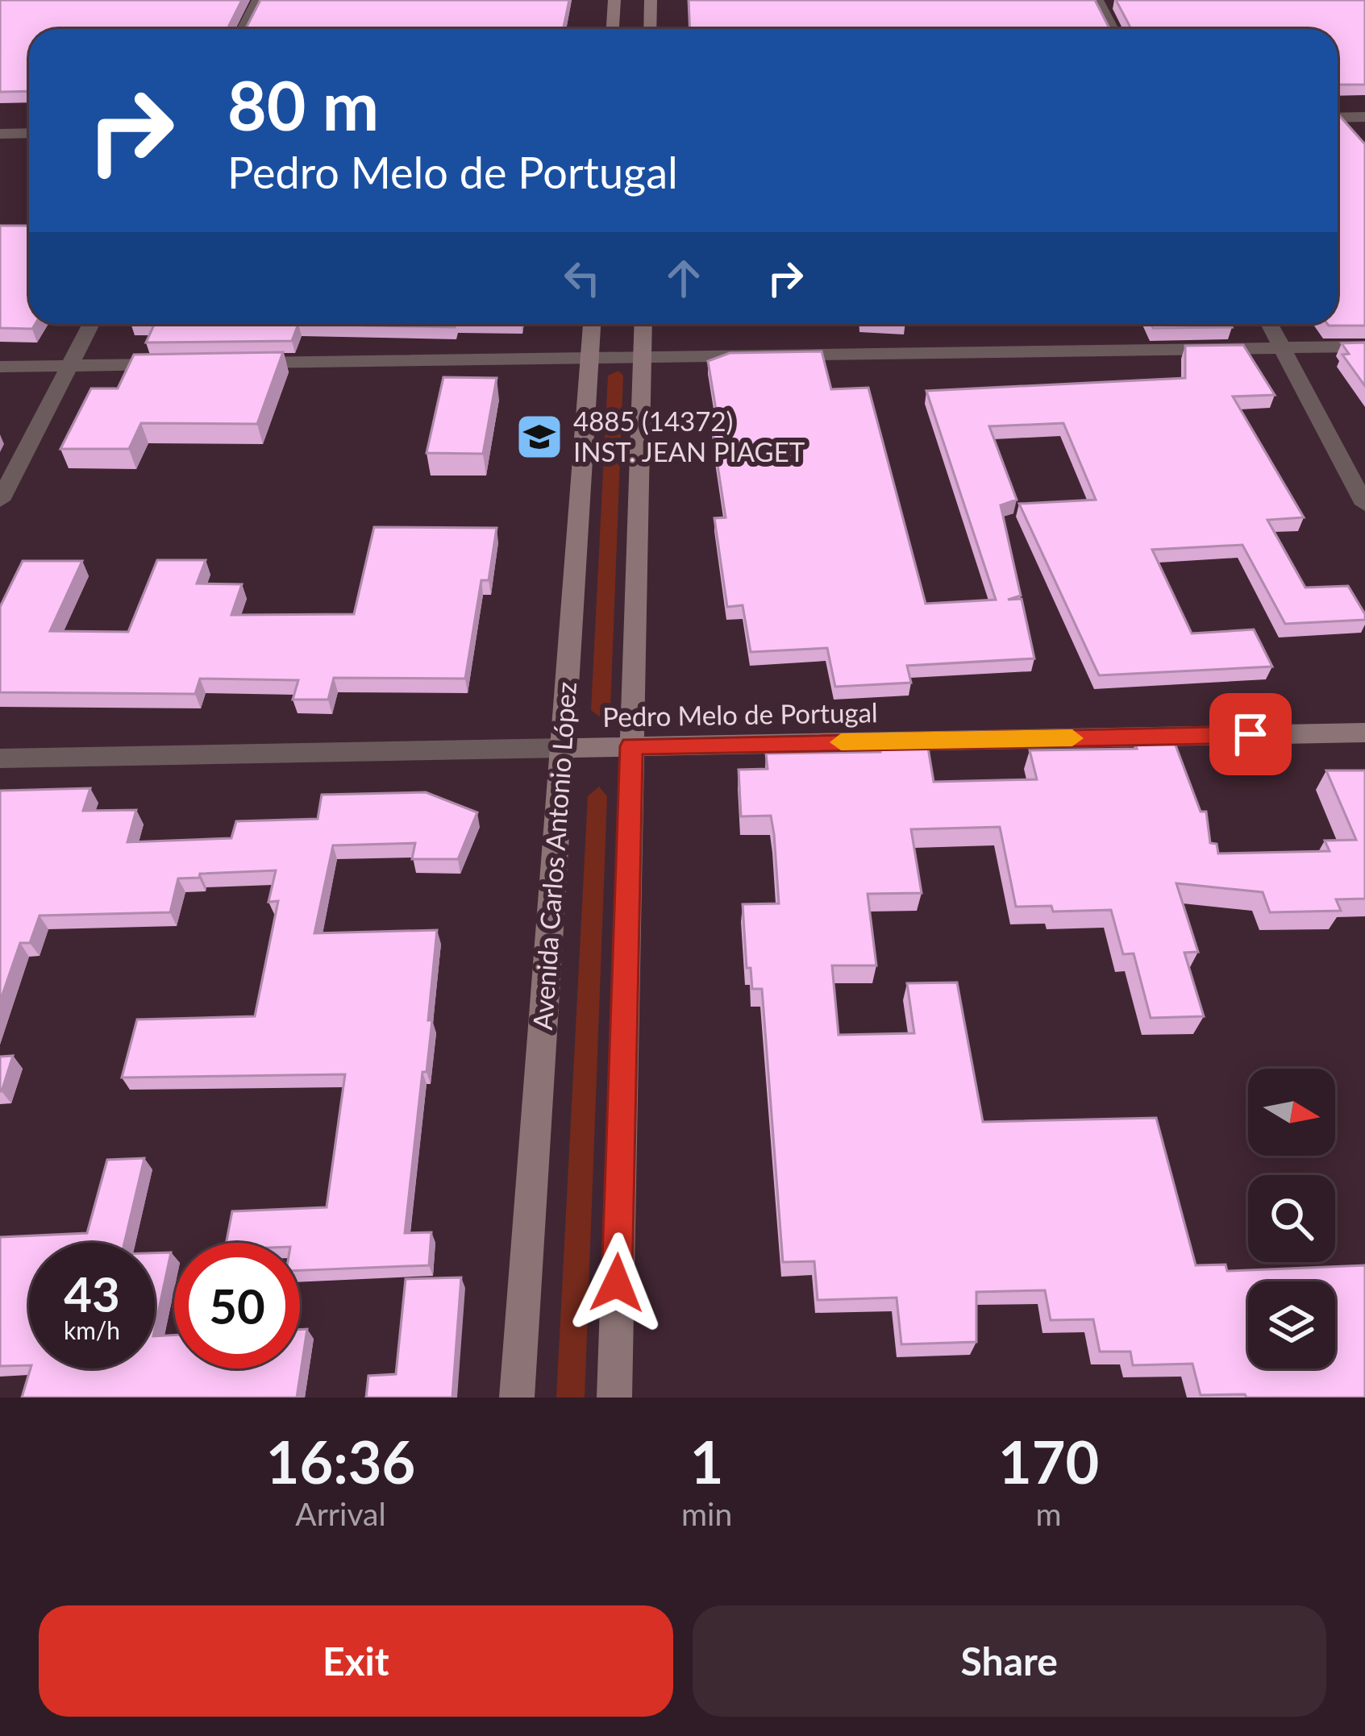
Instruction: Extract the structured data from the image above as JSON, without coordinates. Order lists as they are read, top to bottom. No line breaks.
{"streets":{"main road":["Pedro Melo de Portugal","Avenida Carlos Antonio López"]},"crossings":[["Pedro Melo de Portugal","Avenida Carlos Antonio López"]],"places":{"school or university":["4885 (14372) INST. JEAN PIAGET"]},"north":"right","page":{"turn":["80 m","Pedro Melo de Portugal"],"speed":"43 km/h","limit":"50","eta":["16:36","Arrival","1","min","170","m"],"buttons":["Exit","Share"]}}
